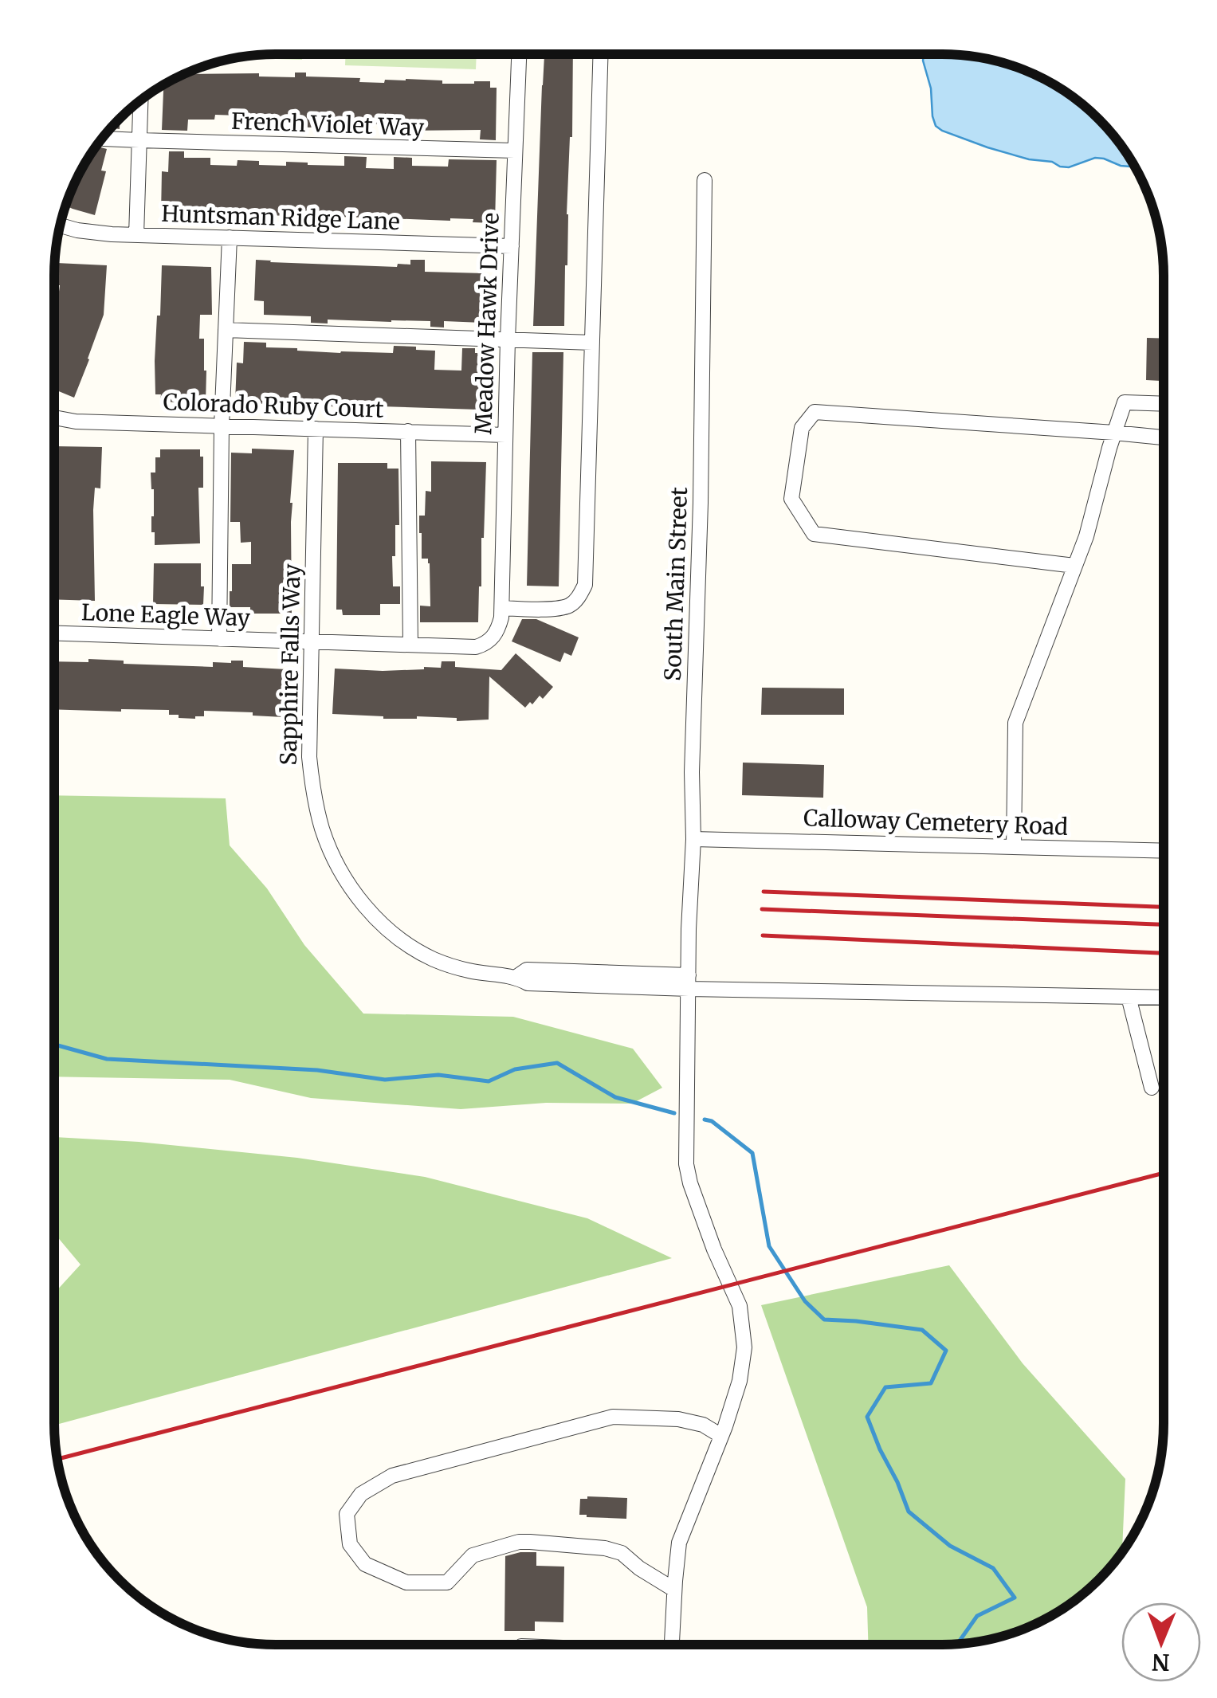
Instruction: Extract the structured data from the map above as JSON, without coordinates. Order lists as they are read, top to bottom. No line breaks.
{"streets":{"street":["French Violet Way","Huntsman Ridge Lane","Meadow Hawk Drive","Colorado Ruby Court","South Main Street","Lone Eagle Way","Sapphire Falls Way","Calloway Cemetery Road"]},"crossings":[["French Violet Way","Meadow Hawk Drive"],["Huntsman Ridge Lane","Meadow Hawk Drive"],["Meadow Hawk Drive","Colorado Ruby Court"],["Meadow Hawk Drive","Lone Eagle Way"],["Colorado Ruby Court","Sapphire Falls Way"],["South Main Street","Sapphire Falls Way"],["South Main Street","Calloway Cemetery Road"],["Lone Eagle Way","Sapphire Falls Way"]],"north":"bottom"}
